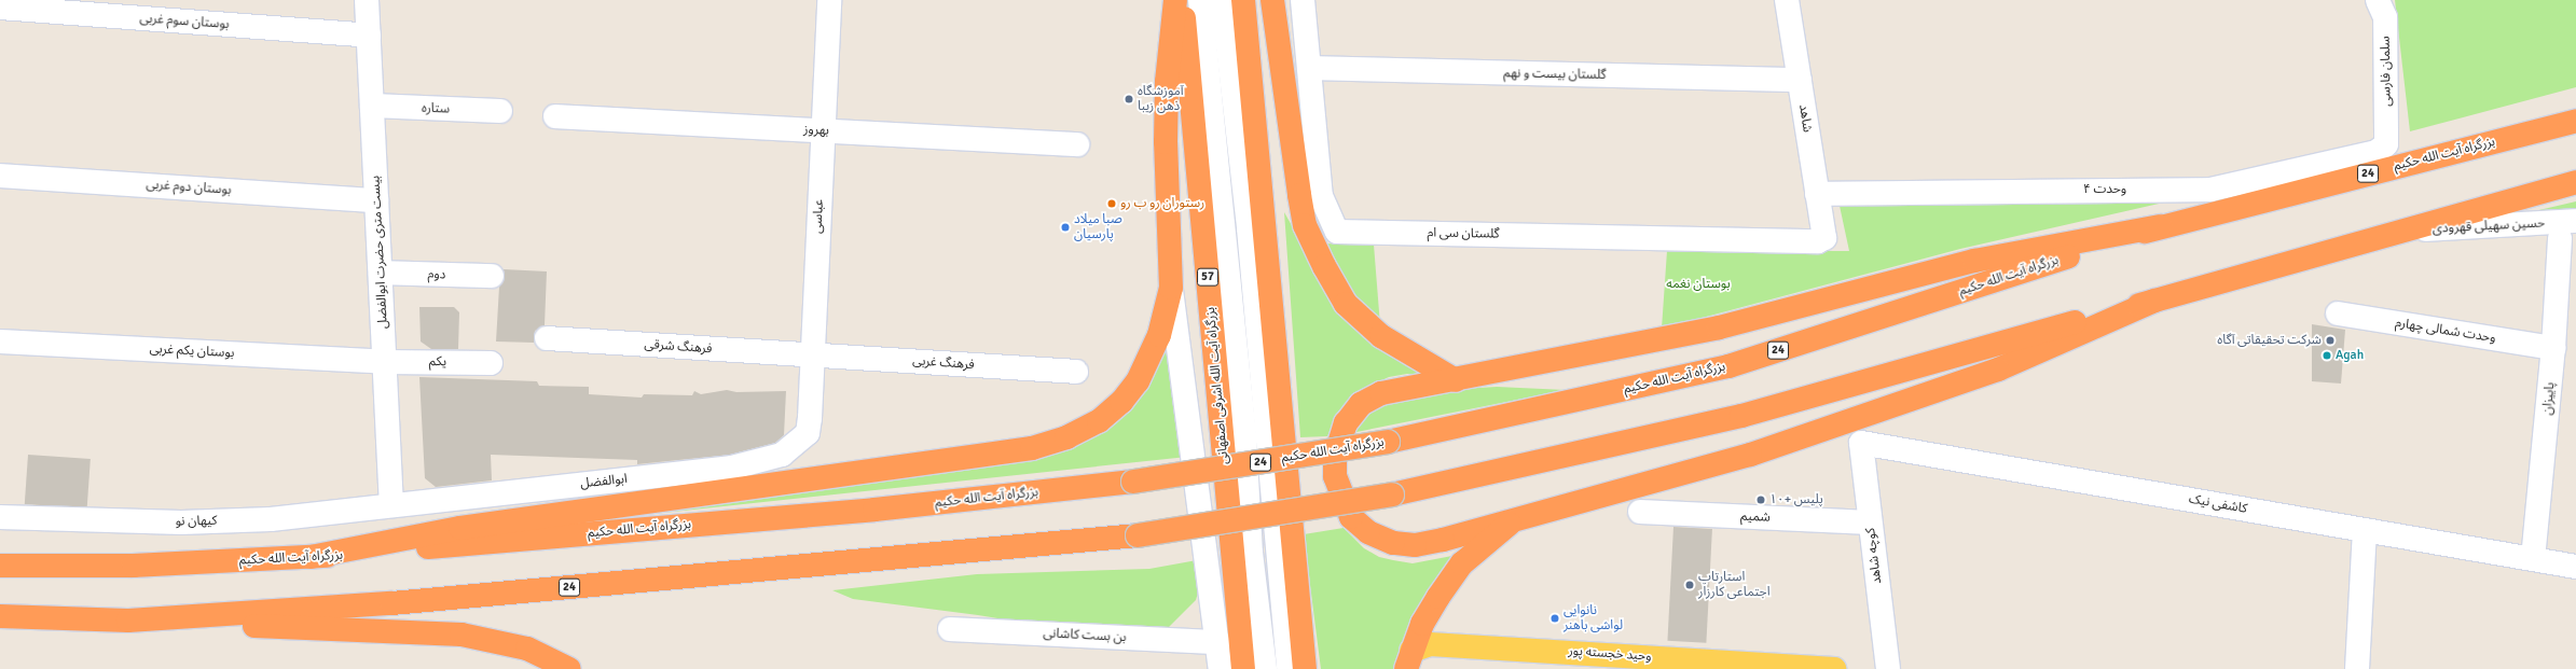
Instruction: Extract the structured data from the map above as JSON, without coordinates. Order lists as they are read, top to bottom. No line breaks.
{"streets":{"highway":["بزرگراه آیت الله حکیم","24","57","بزرگراه آیت الله اشرفی اصفهانی"],"main road":["وحید خجسته پور"],"street":["بوستان سوم غربی","سلمان فارسی","گلستان بیست و نهم","ستاره","شاهد","بهروز","بوستان دوم غربی","وحدت ۴","عباسی","حسین سهیلی قهرودی","گلستان سی ام","بیست متری حضرت ابوالفضل","دوم","وحدت شمالی چهارم","فرهنگ شرقی","بوستان یکم غربی","یکم","فرهنگ غربی","پاییزان","ابوالفضل","کاشفی نیک","شمیم","کیهان نو","کوچه شاهد","بن بست کاشانی"]},"crossings":[["بوستان سوم غربی","بیست متری حضرت ابوالفضل"],["سلمان فارسی","وحدت ۴"],["گلستان بیست و نهم","شاهد"],["گلستان بیست و نهم","گلستان سی ام"],["ستاره","بیست متری حضرت ابوالفضل"],["شاهد","وحدت ۴"],["شاهد","گلستان سی ام"],["بهروز","عباسی"],["24","حسین سهیلی قهرودی"],["بوستان دوم غربی","بیست متری حضرت ابوالفضل"],["عباسی","فرهنگ شرقی"],["عباسی","فرهنگ غربی"],["عباسی","ابوالفضل"],["بیست متری حضرت ابوالفضل","دوم"],["بیست متری حضرت ابوالفضل","بوستان یکم غربی"],["بیست متری حضرت ابوالفضل","یکم"],["بیست متری حضرت ابوالفضل","ابوالفضل"],["بیست متری حضرت ابوالفضل","کیهان نو"],["وحدت شمالی چهارم","پاییزان"],["فرهنگ شرقی","فرهنگ غربی"],["بوستان یکم غربی","یکم"],["پاییزان","کاشفی نیک"],["ابوالفضل","کیهان نو"],["کاشفی نیک","کوچه شاهد"],["شمیم","کوچه شاهد"]],"parks":["بوستان نغمه"],"places":["آموزشگاه ذهن زیبا","رستوران رو ب رو","صبا میلاد پارسیان","شرکت تحقیقاتی آگاه","Agah","پلیس +۱۰","استارتاپ اجتماعی کارزار","نانوایی لواشی باهنر"]}
